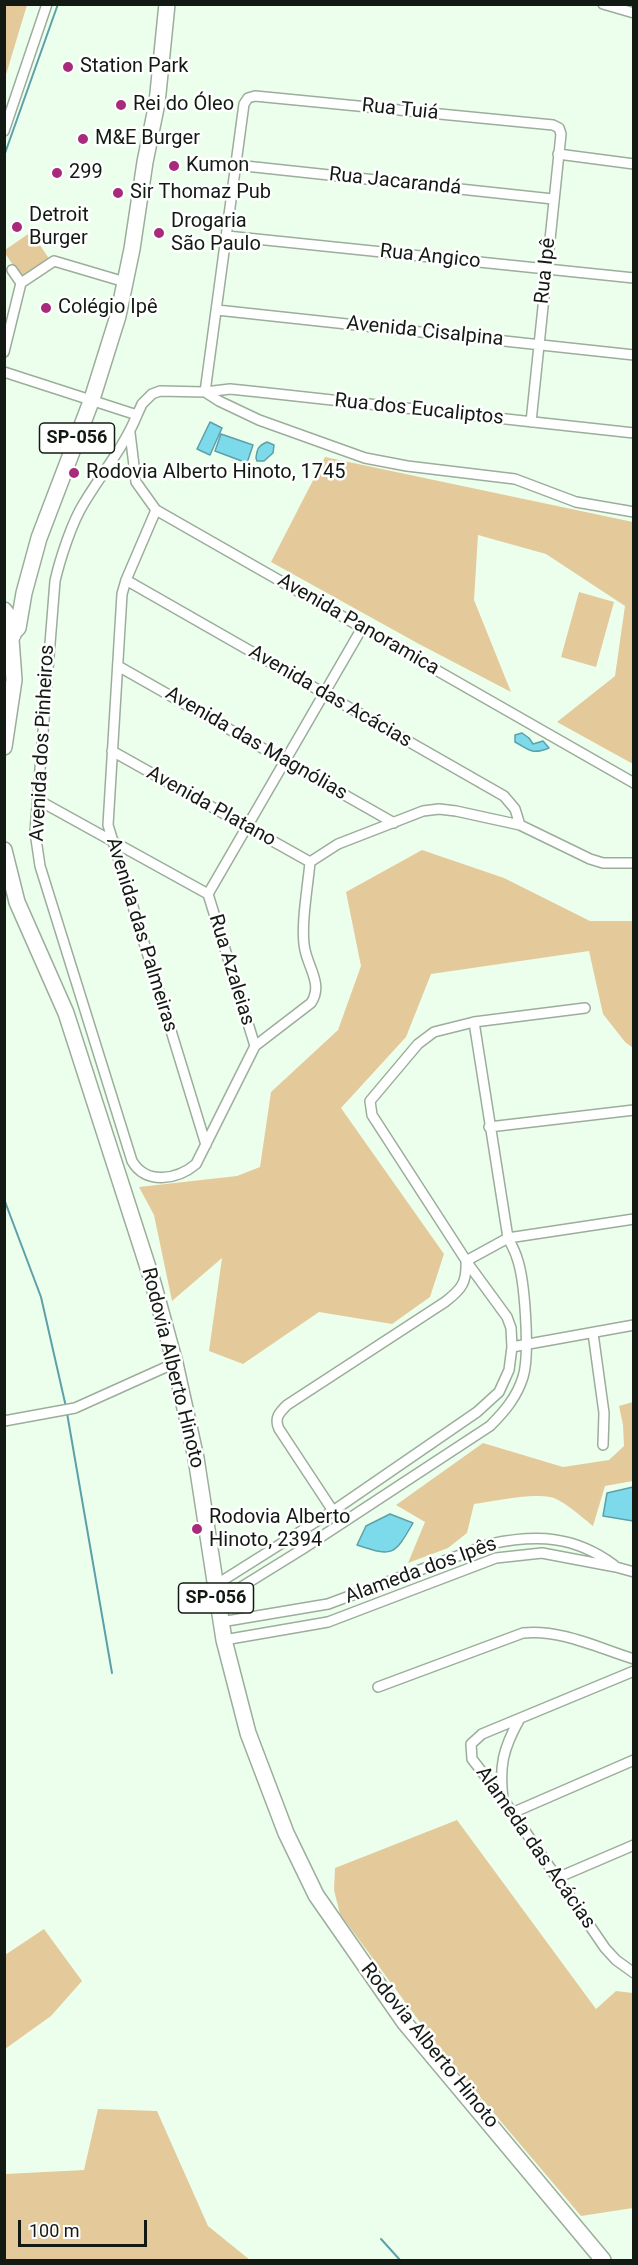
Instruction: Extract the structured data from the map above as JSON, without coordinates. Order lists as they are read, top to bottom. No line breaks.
{"streets":{"main road":["SP-056","Rodovia Alberto Hinoto"],"street":["Rua Tuiá","Rua Jacarandá","Rua Angico","Rua Ipê","Avenida Cisalpina","Rua dos Eucaliptos","Avenida Panoramica","Avenida das Acácias","Avenida dos Pinheiros","Avenida das Magnólias","Avenida Platano","Avenida das Palmeiras","Rua Azaleias","Alameda dos Ipês","Alameda das Acácias"]},"crossings":[["Rua Tuiá","Rua Jacarandá"],["Rua Tuiá","Rua Ipê"],["Rua Jacarandá","Rua Ipê"],["Rua Angico","Rua Ipê"],["Rua Ipê","Avenida Cisalpina"],["Rua Ipê","Rua dos Eucaliptos"],["Avenida Panoramica","Avenida dos Pinheiros"],["Avenida Panoramica","Avenida das Palmeiras"],["Avenida das Acácias","Avenida das Palmeiras"],["Avenida dos Pinheiros","Avenida das Palmeiras"],["Avenida das Magnólias","Avenida das Palmeiras"],["Avenida Platano","Avenida das Palmeiras"],["Rodovia Alberto Hinoto","Alameda dos Ipês"]],"places":["Station Park","Rei do Óleo","M&E Burger","Kumon","299","Sir Thomaz Pub","Detroit Burger","Drogaria São Paulo","Colégio Ipê","Rodovia Alberto Hinoto, 1745","Rodovia Alberto Hinoto, 2394"],"scale_bar":"100 m"}
